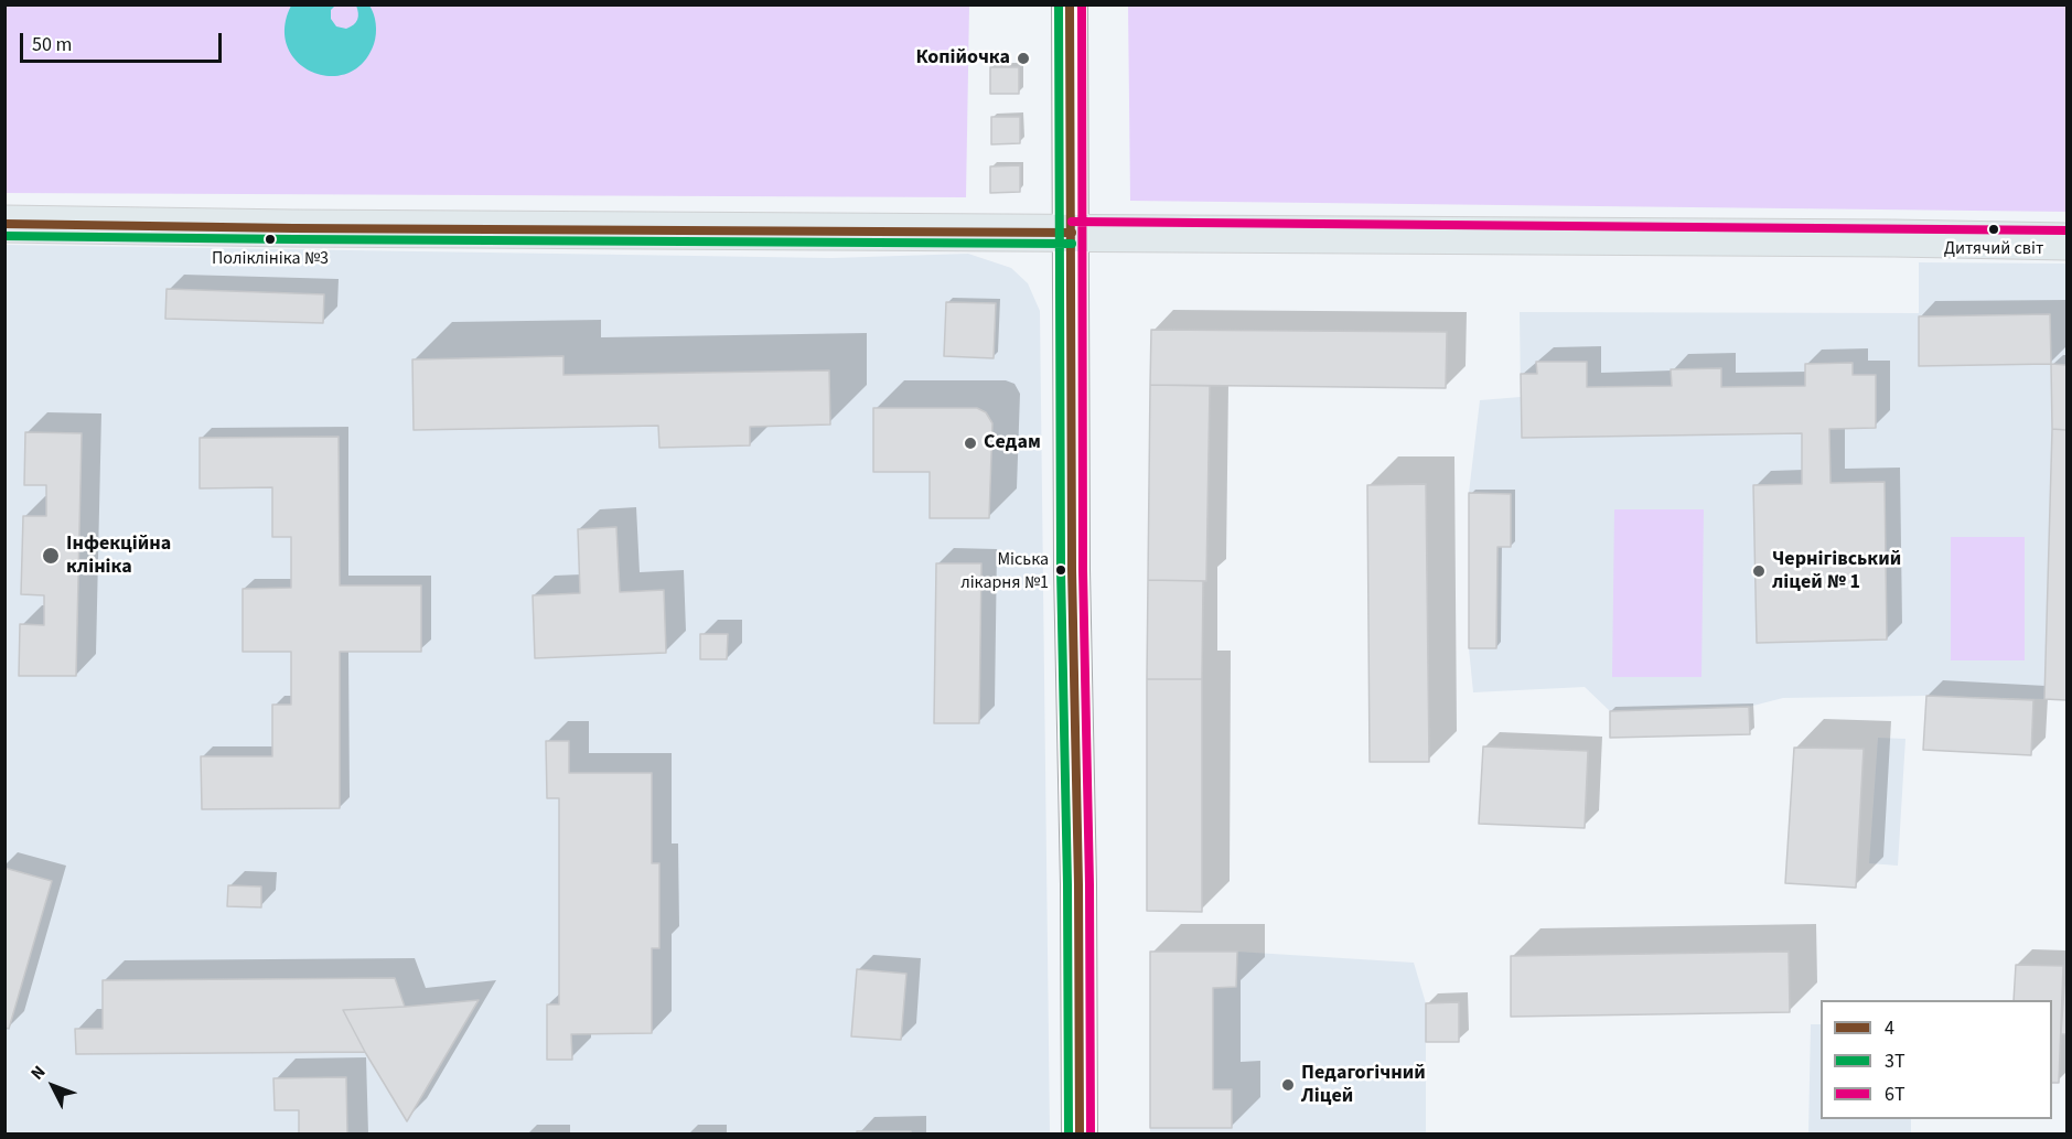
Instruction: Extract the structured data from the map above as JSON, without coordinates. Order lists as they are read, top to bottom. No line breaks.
{"places":["Копійочка","Дитячий світ","Поліклініка №3","Седам","Інфекційна клініка","Міська лікарня №1","Чернігівський ліцей № 1","Педагогічний Ліцей"],"lines":["transit line 4","transit line 3Т","transit line 6Т"],"legend":["4","3Т","6Т"],"scale_bar":"50 m","north":"top left"}
